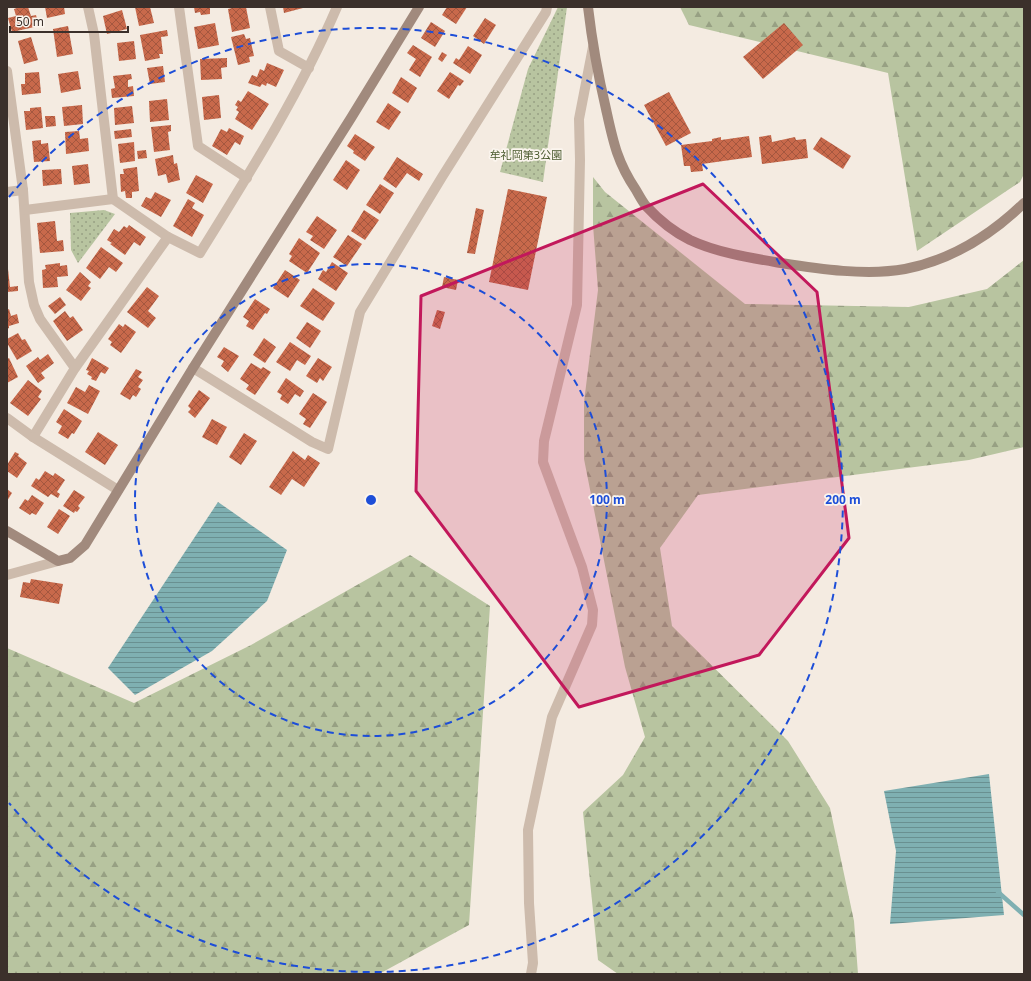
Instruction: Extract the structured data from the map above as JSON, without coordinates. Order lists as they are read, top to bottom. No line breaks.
{"parks":["牟礼岡第3公園"],"scale_bar":"50 m","rings":["100 m","200 m"]}
